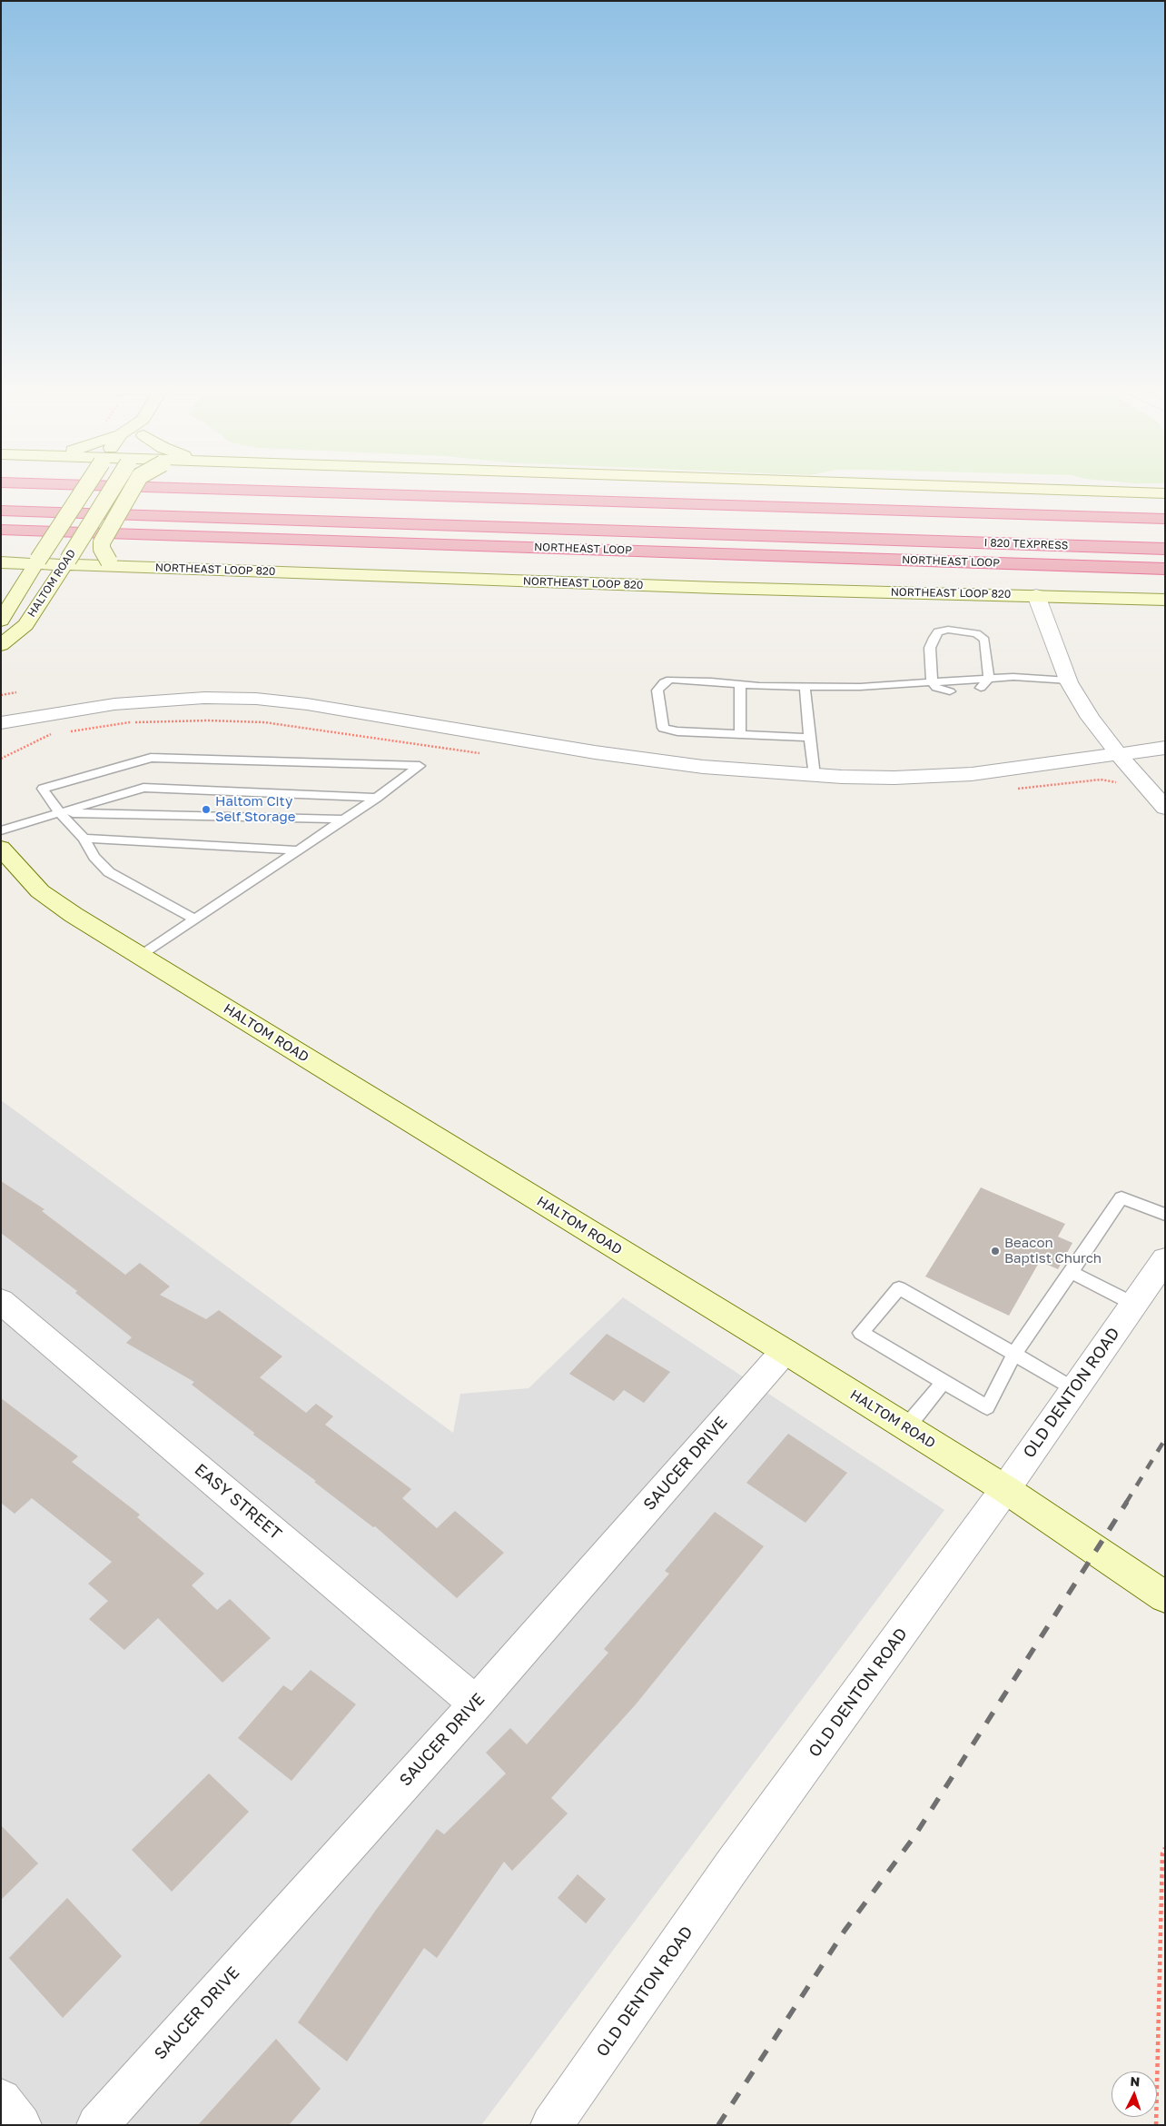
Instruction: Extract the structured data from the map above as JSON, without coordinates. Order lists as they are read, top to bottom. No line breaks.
{"streets":{"highway":["I 820 TEXPRESS","NORTHEAST LOOP"],"main road":["NORTHEAST LOOP 820","HALTOM ROAD"],"street":["OLD DENTON ROAD","SAUCER DRIVE","EASY STREET"]},"crossings":[["NORTHEAST LOOP 820","HALTOM ROAD"],["HALTOM ROAD","OLD DENTON ROAD"],["HALTOM ROAD","SAUCER DRIVE"],["SAUCER DRIVE","EASY STREET"]],"places":["Haltom City Self Storage","Beacon Baptist Church"],"north":"top"}
